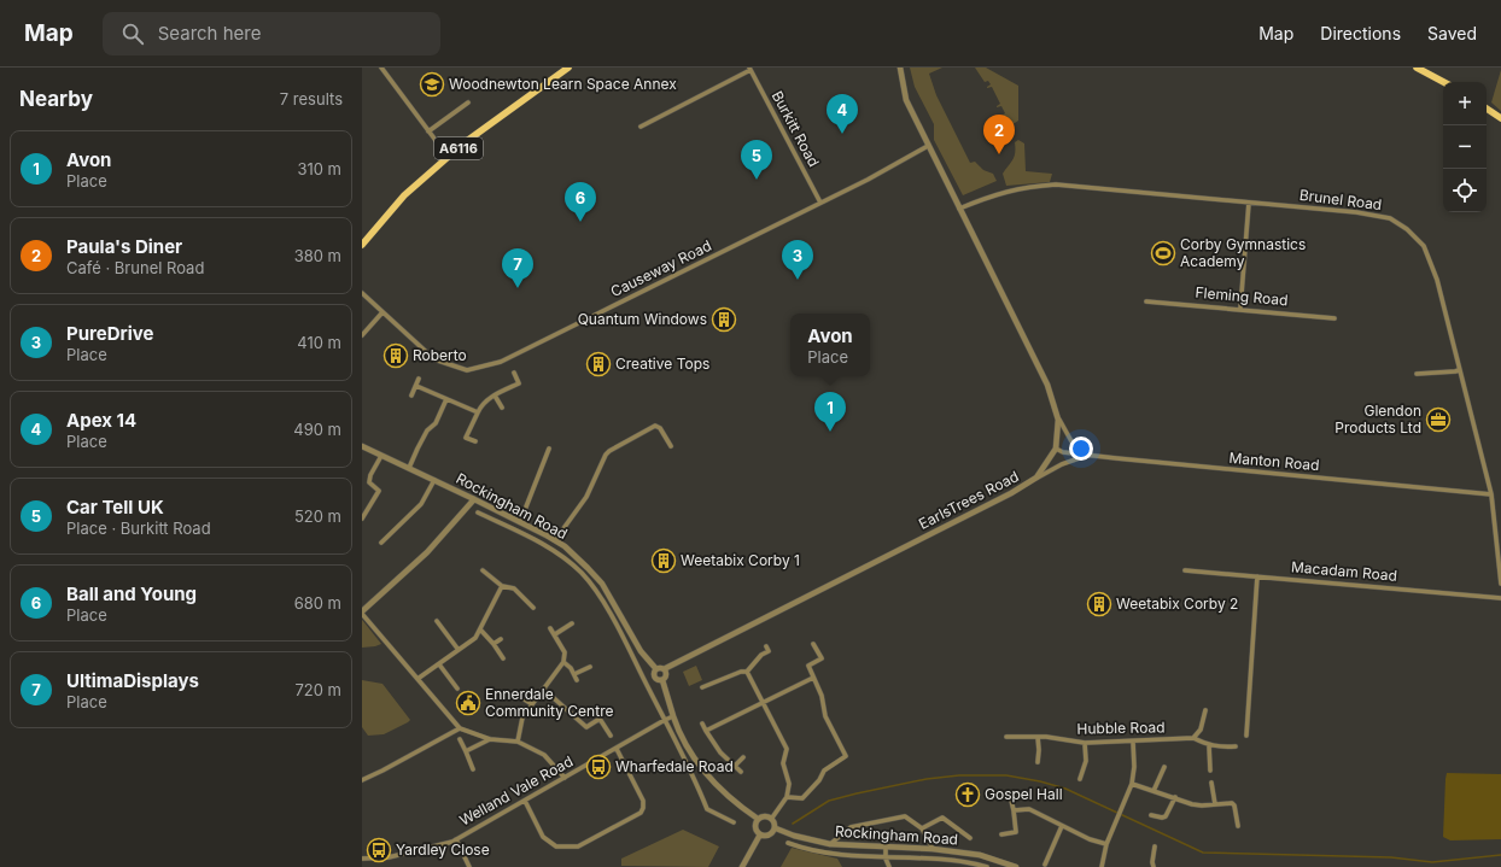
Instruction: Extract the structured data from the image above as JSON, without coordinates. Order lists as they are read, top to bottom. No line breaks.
{"streets":{"main road":["A6116"],"street":["Burkitt Road","Brunel Road","Causeway Road","Fleming Road","Manton Road","EarlsTrees Road","Rockingham Road","Macadam Road","Hubble Road","Welland Vale Road"]},"crossings":[["Burkitt Road","Causeway Road"],["Brunel Road","Manton Road"],["Brunel Road","EarlsTrees Road"],["Causeway Road","EarlsTrees Road"],["Manton Road","EarlsTrees Road"],["EarlsTrees Road","Rockingham Road"]],"places":{"school or university":["Woodnewton Learn Space Annex"],"sports":["Corby Gymnastics Academy"],"building":["Quantum Windows","Roberto","Creative Tops","Weetabix Corby 1","Weetabix Corby 2"],"office":["Glendon Products Ltd"],"public building":["Ennerdale Community Centre"],"bus stop":["Wharfedale Road","Yardley Close"],"church":["Gospel Hall"]},"page":{"header":"Map","search":"Search here","nav":["Map","Directions","Saved"],"heading":["Nearby","7 results"],"map_buttons":["+","−"],"pins":["4","2","5","6","3","7","1"],"list":[{"mark":"1","name":"Avon","note":"Place","value":"310 m"},{"mark":"2","name":"Paula's Diner","note":"Café · Brunel Road","value":"380 m"},{"mark":"3","name":"PureDrive","note":"Place","value":"410 m"},{"mark":"4","name":"Apex 14","note":"Place","value":"490 m"},{"mark":"5","name":"Car Tell UK","note":"Place · Burkitt Road","value":"520 m"},{"mark":"6","name":"Ball and Young","note":"Place","value":"680 m"},{"mark":"7","name":"UltimaDisplays","note":"Place","value":"720 m"}],"popup":["Avon","Place"]}}
